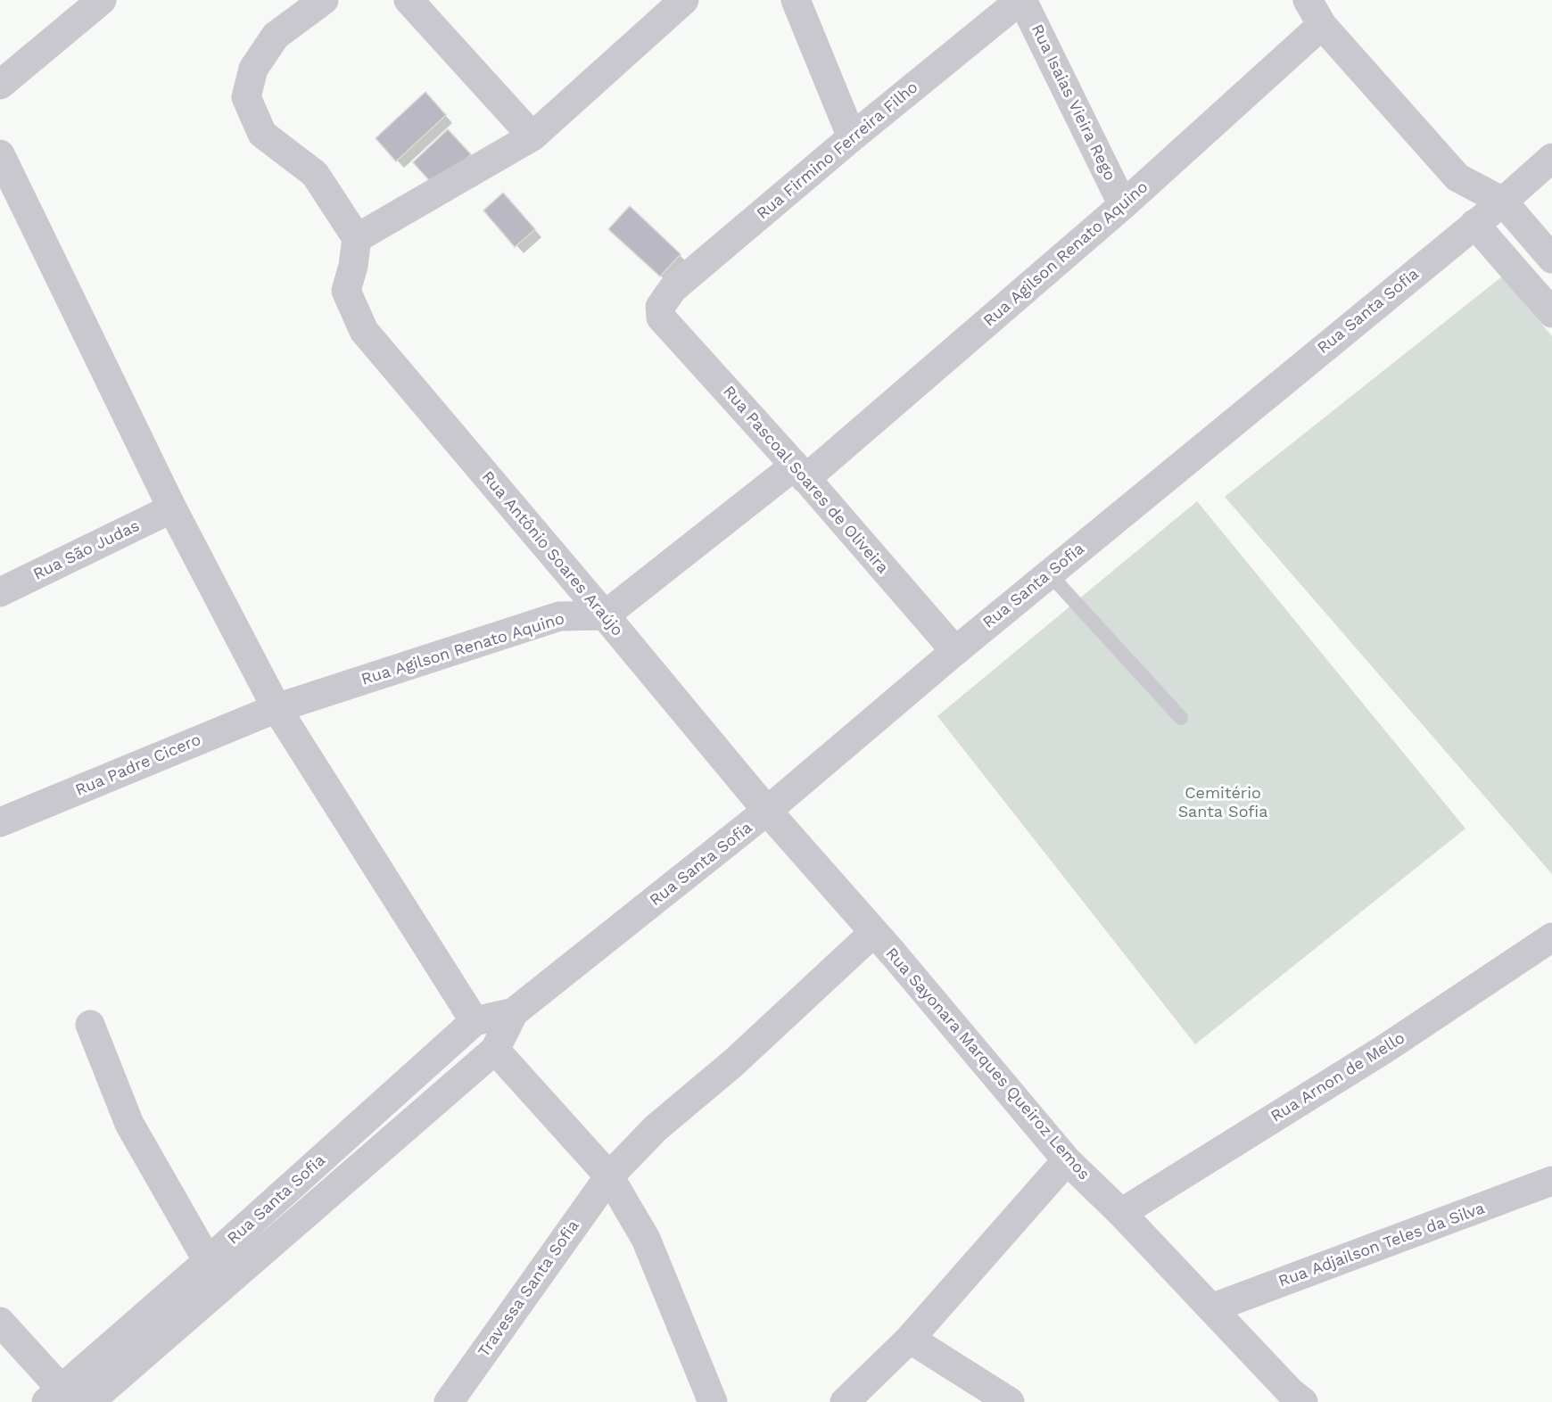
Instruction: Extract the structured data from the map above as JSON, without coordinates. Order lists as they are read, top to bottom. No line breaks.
{"streets":{"street":["Rua Isaias Vieira Rego","Rua Firmino Ferreira Filho","Rua Agilson Renato Aquino","Rua Santa Sofia","Rua Pascoal Soares de Oliveira","Rua São Judas","Rua Antônio Soares Araújo","Rua Padre Cicero","Rua Sayonara Marques Queiroz Lemos","Rua Arnon de Mello","Rua Adjailson Teles da Silva","Travessa Santa Sofia"]},"crossings":[["Rua Isaias Vieira Rego","Rua Firmino Ferreira Filho"],["Rua Isaias Vieira Rego","Rua Agilson Renato Aquino"],["Rua Firmino Ferreira Filho","Rua Pascoal Soares de Oliveira"],["Rua Agilson Renato Aquino","Rua Pascoal Soares de Oliveira"],["Rua Agilson Renato Aquino","Rua Antônio Soares Araújo"],["Rua Agilson Renato Aquino","Rua Padre Cicero"],["Rua Santa Sofia","Rua Pascoal Soares de Oliveira"],["Rua Santa Sofia","Rua Antônio Soares Araújo"],["Rua Santa Sofia","Rua Sayonara Marques Queiroz Lemos"],["Rua Antônio Soares Araújo","Rua Sayonara Marques Queiroz Lemos"],["Rua Sayonara Marques Queiroz Lemos","Rua Arnon de Mello"],["Rua Sayonara Marques Queiroz Lemos","Rua Adjailson Teles da Silva"],["Rua Sayonara Marques Queiroz Lemos","Travessa Santa Sofia"]],"parks":["Cemitério Santa Sofia"]}
